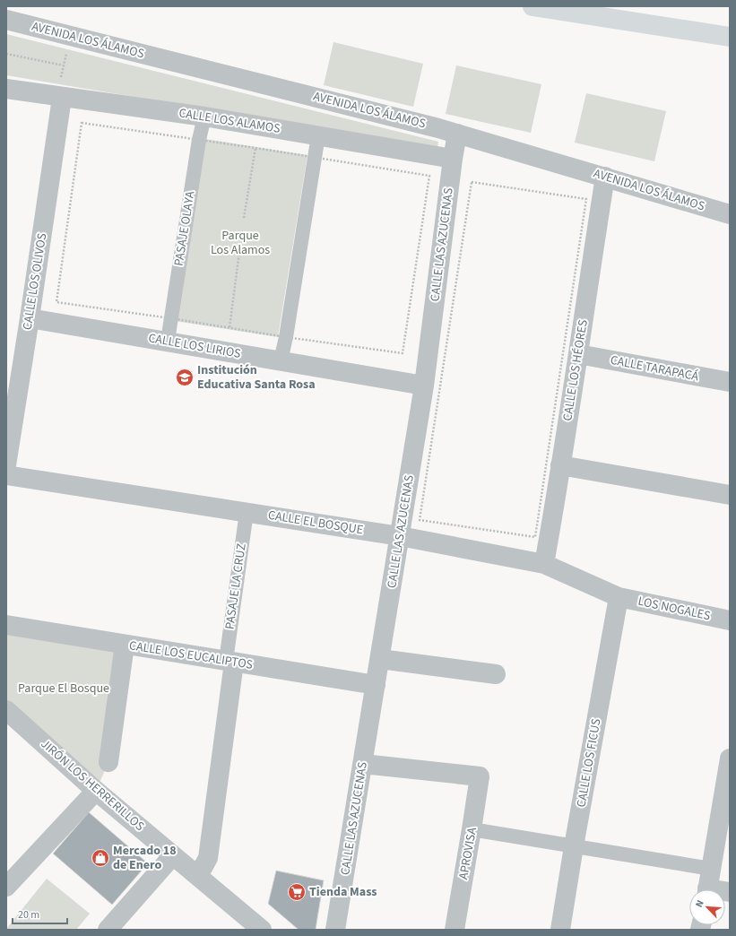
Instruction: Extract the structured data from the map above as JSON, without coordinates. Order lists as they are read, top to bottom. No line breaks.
{"streets":{"street":["AVENIDA LOS ÁLAMOS","CALLE LOS ALAMOS","PASAJE OLAYA","CALLE LAS AZUCENAS","CALLE LOS OLIVOS","CALLE LOS LIRIOS","CALLE TARAPACÁ","CALLE LOS HÉORES","CALLE EL BOSQUE","PASAJE LA CRUZ","LOS NOGALES","CALLE LOS EUCALIPTOS","CALLE LOS FICUS","JIRÓN LOS HERRERILLOS","APROVISA"]},"crossings":[["AVENIDA LOS ÁLAMOS","CALLE LAS AZUCENAS"],["AVENIDA LOS ÁLAMOS","CALLE LOS HÉORES"],["CALLE LOS ALAMOS","PASAJE OLAYA"],["CALLE LOS ALAMOS","CALLE LAS AZUCENAS"],["CALLE LOS ALAMOS","CALLE LOS OLIVOS"],["PASAJE OLAYA","CALLE LOS LIRIOS"],["CALLE LAS AZUCENAS","CALLE LOS LIRIOS"],["CALLE LAS AZUCENAS","CALLE EL BOSQUE"],["CALLE LAS AZUCENAS","CALLE LOS EUCALIPTOS"],["CALLE LAS AZUCENAS","APROVISA"],["CALLE LOS OLIVOS","CALLE LOS LIRIOS"],["CALLE TARAPACÁ","CALLE LOS HÉORES"],["CALLE LOS HÉORES","CALLE EL BOSQUE"],["CALLE EL BOSQUE","PASAJE LA CRUZ"],["CALLE EL BOSQUE","LOS NOGALES"],["CALLE EL BOSQUE","CALLE LOS FICUS"],["PASAJE LA CRUZ","CALLE LOS EUCALIPTOS"],["LOS NOGALES","CALLE LOS FICUS"]],"parks":["Parque Los Alamos","Parque El Bosque"],"places":{"school or university":["Institución Educativa Santa Rosa"],"shop":["Mercado 18 de Enero"],"supermarket":["Tienda Mass"]},"scale_bar":"20 m","north":"top left"}
